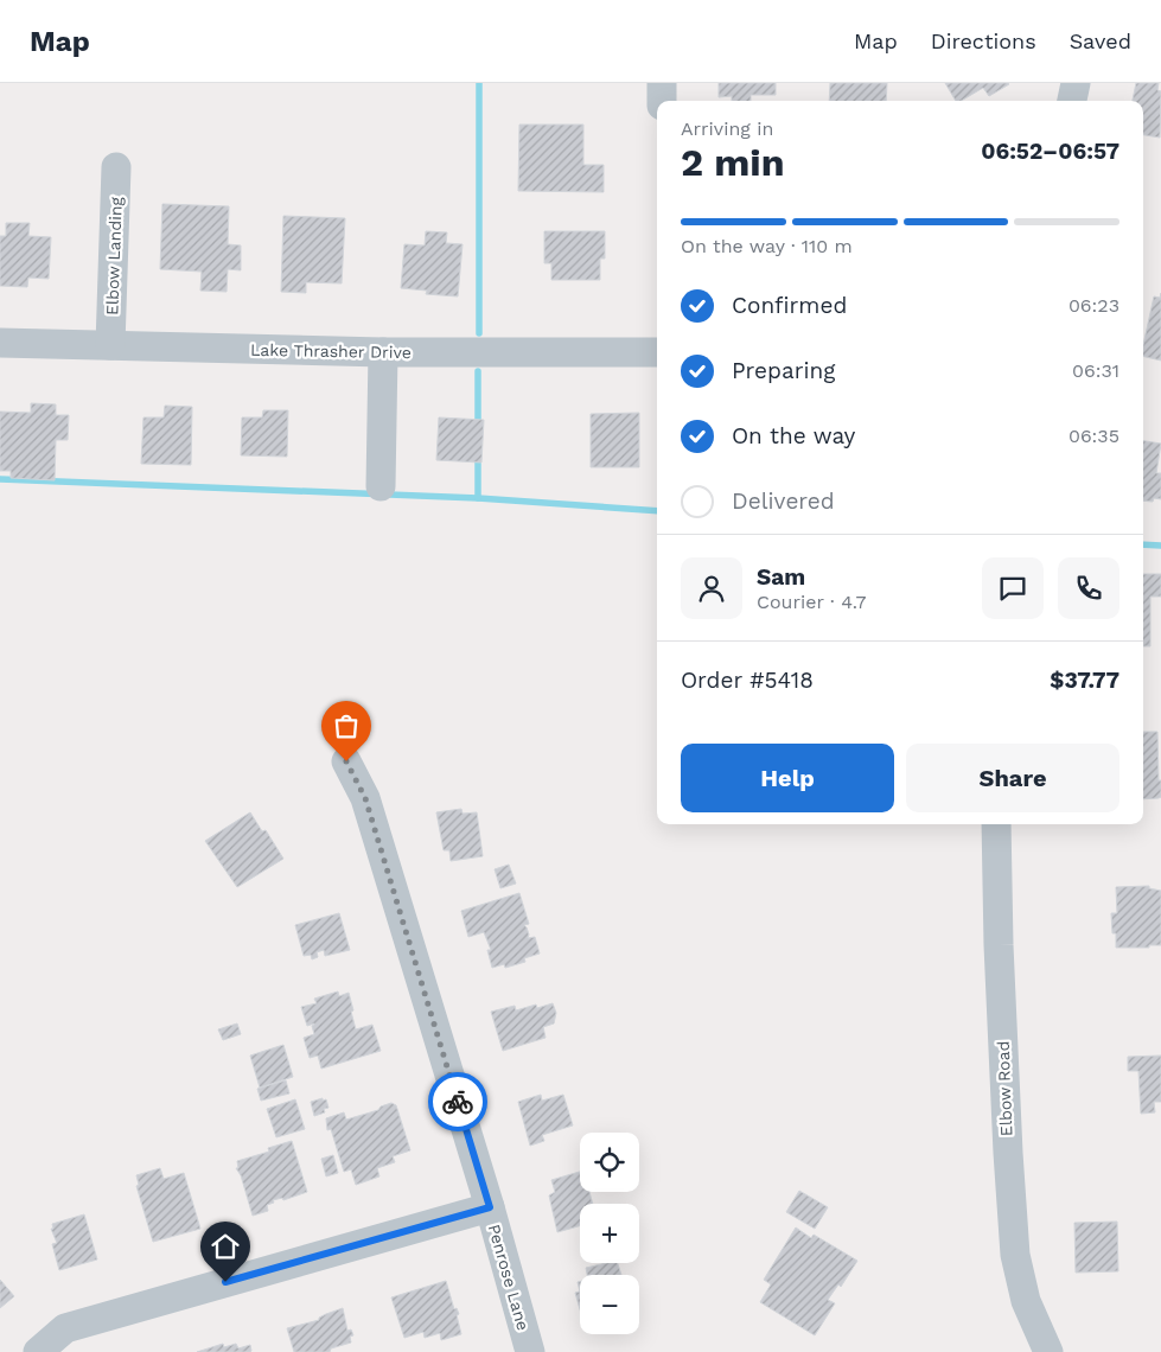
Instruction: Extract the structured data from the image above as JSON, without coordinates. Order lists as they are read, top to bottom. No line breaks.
{"streets":{"street":["Elbow Landing","Lake Thrasher Drive","Elbow Road","Penrose Lane"]},"crossings":[["Elbow Landing","Lake Thrasher Drive"]],"page":{"header":"Map","nav":["Map","Directions","Saved"],"heading":["2 min","Arriving in","06:52–06:57"],"panel":["Sam","Courier · 4.7","Order #5418","$37.77"],"bar":"On the way · 110 m","list":[["Confirmed","06:23"],["Preparing","06:31"],["On the way","06:35"],"Delivered"],"buttons":["Help","Share"],"map_buttons":["+","−"]}}
